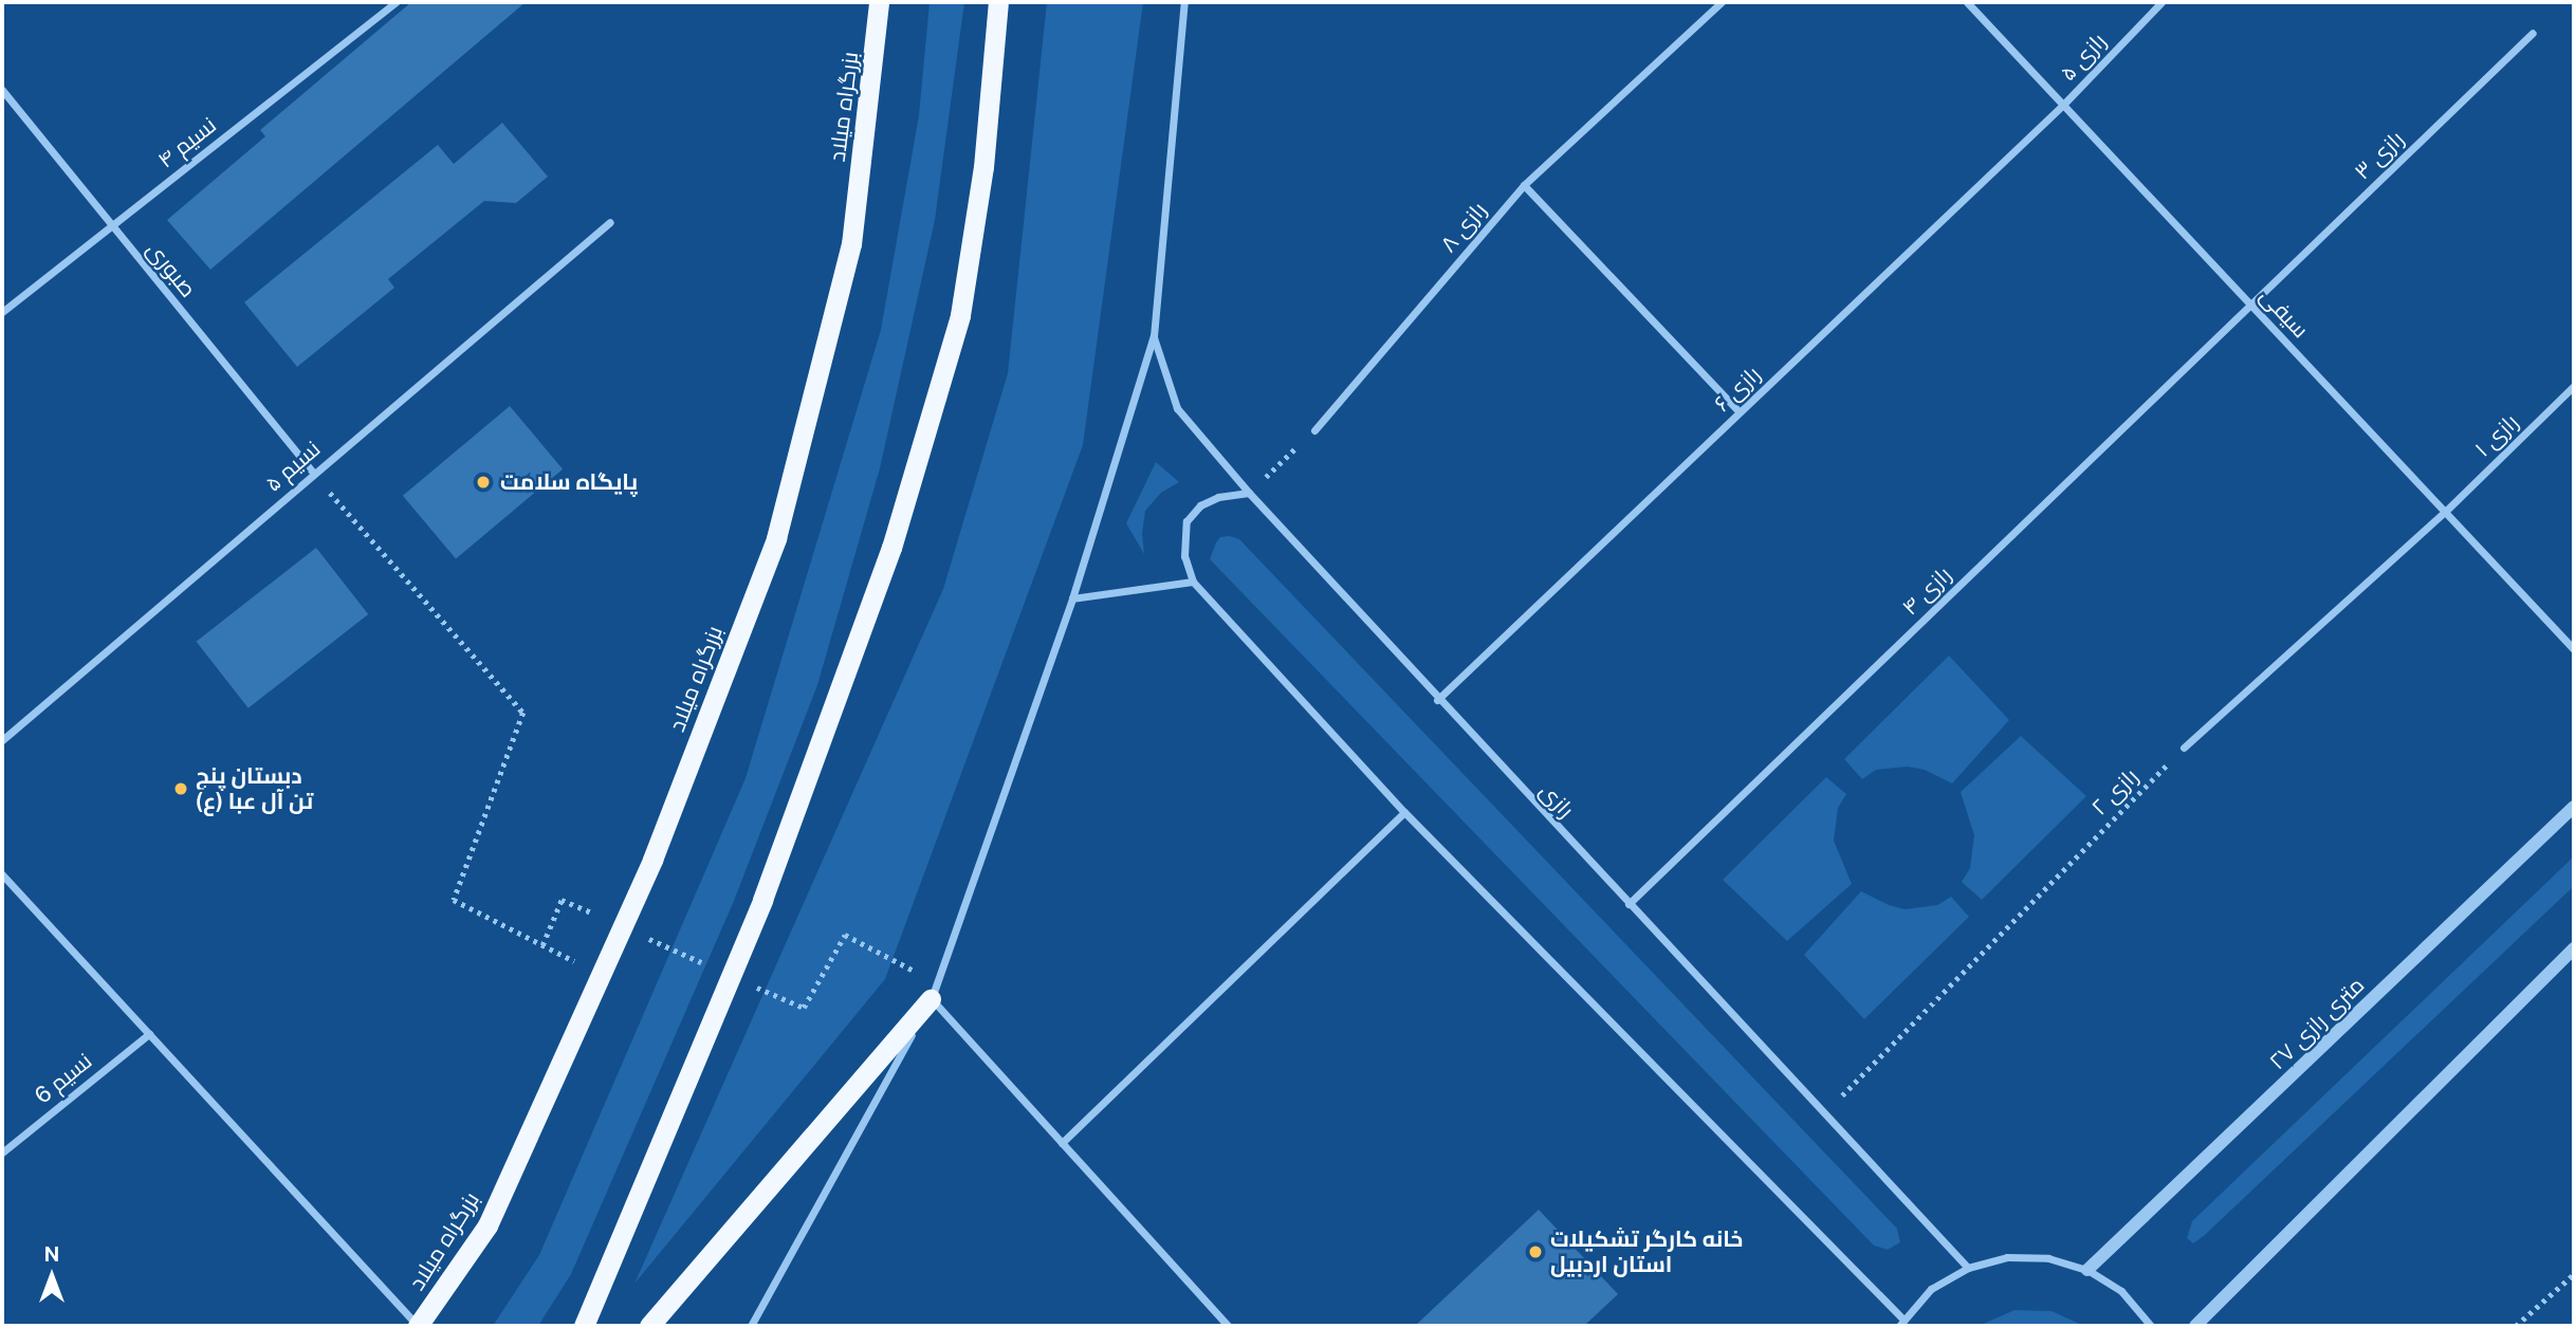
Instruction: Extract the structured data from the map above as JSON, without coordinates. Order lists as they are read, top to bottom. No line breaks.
{"streets":{"highway":["بزرگراه میلاد"],"street":["رازی ۵","نسیم ۴","رازی ۳","رازی ۸","صبوری","سیفی","رازی ۶","رازی ۱","نسیم ۵","رازی ۴","رازی","۲۷ متری رازی","نسیم 6"],"path":["رازی ۲"]},"crossings":[["رازی ۵","سیفی"],["رازی ۵","رازی ۶"],["نسیم ۴","صبوری"],["رازی ۳","سیفی"],["رازی ۳","رازی ۴"],["صبوری","نسیم ۵"],["سیفی","رازی ۶"],["سیفی","رازی ۱"],["سیفی","رازی ۴"],["رازی ۶","رازی"],["رازی ۴","رازی"],["رازی ۲","رازی"]],"places":["پایگاه سلامت","دبستان پنج تن آل عبا (ع)","خانه کارگر تشکیلات استان اردبیل"],"north":"top"}
